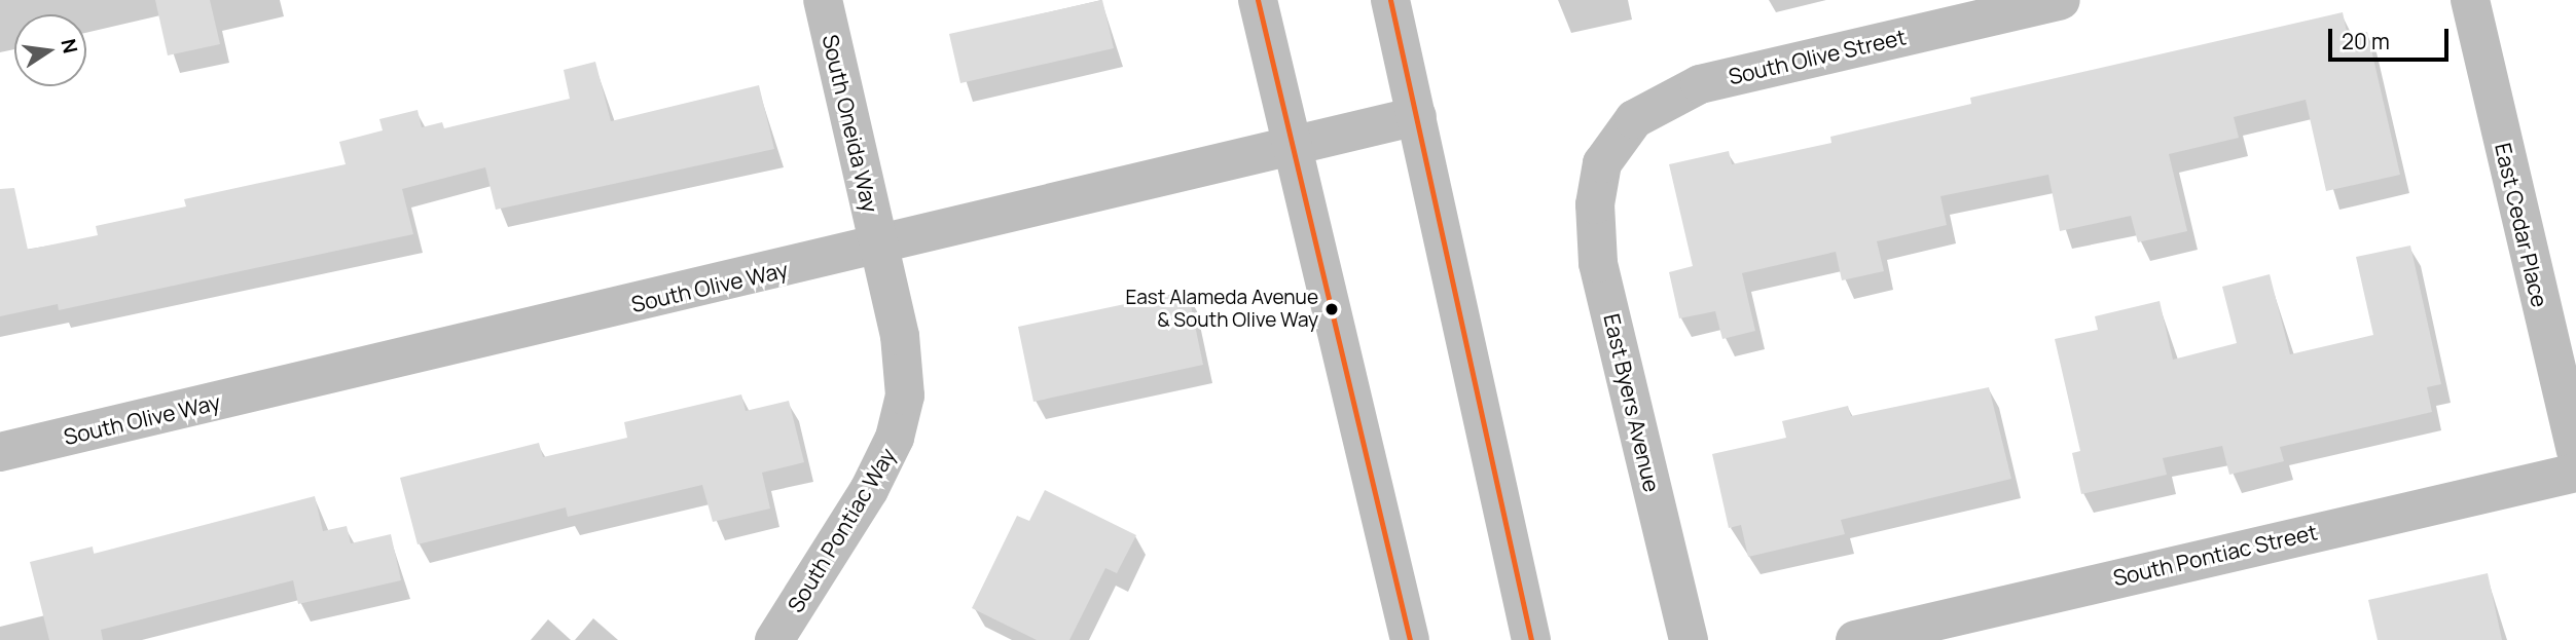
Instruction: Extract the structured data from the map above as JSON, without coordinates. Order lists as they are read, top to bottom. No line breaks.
{"streets":{"street":["South Olive Street","South Oneida Way","East Cedar Place","South Olive Way","East Byers Avenue","South Pontiac Way","South Pontiac Street"]},"crossings":[["South Olive Street","East Byers Avenue"],["South Oneida Way","South Olive Way"],["South Oneida Way","South Pontiac Way"],["South Olive Way","South Pontiac Way"]],"places":["East Alameda Avenue & South Olive Way"],"scale_bar":"20 m","north":"right"}
